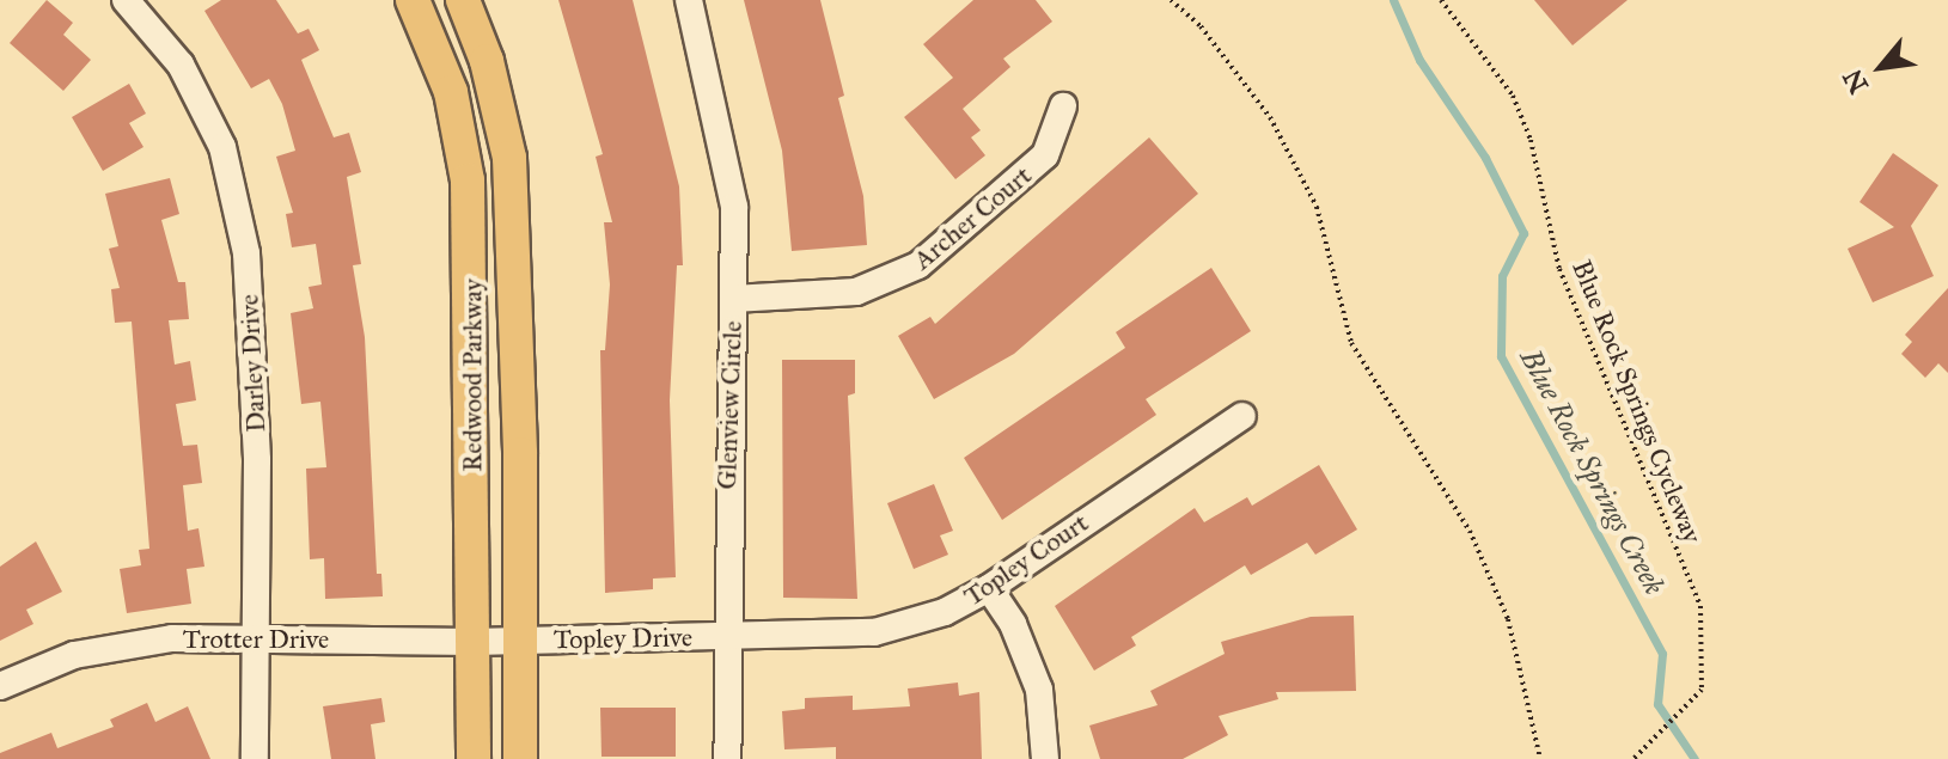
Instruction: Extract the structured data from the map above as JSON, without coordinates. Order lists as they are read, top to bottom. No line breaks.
{"streets":{"main road":["Redwood Parkway"],"street":["Archer Court","Darley Drive","Glenview Circle","Topley Court","Topley Drive","Trotter Drive"],"path":["Blue Rock Springs Cycleway"]},"crossings":[["Archer Court","Glenview Circle"],["Darley Drive","Trotter Drive"],["Redwood Parkway","Topley Drive"],["Redwood Parkway","Trotter Drive"],["Glenview Circle","Topley Court"],["Glenview Circle","Topley Drive"],["Topley Court","Topley Drive"],["Topley Drive","Trotter Drive"]],"water":["Blue Rock Springs Creek"],"north":"bottom left"}
